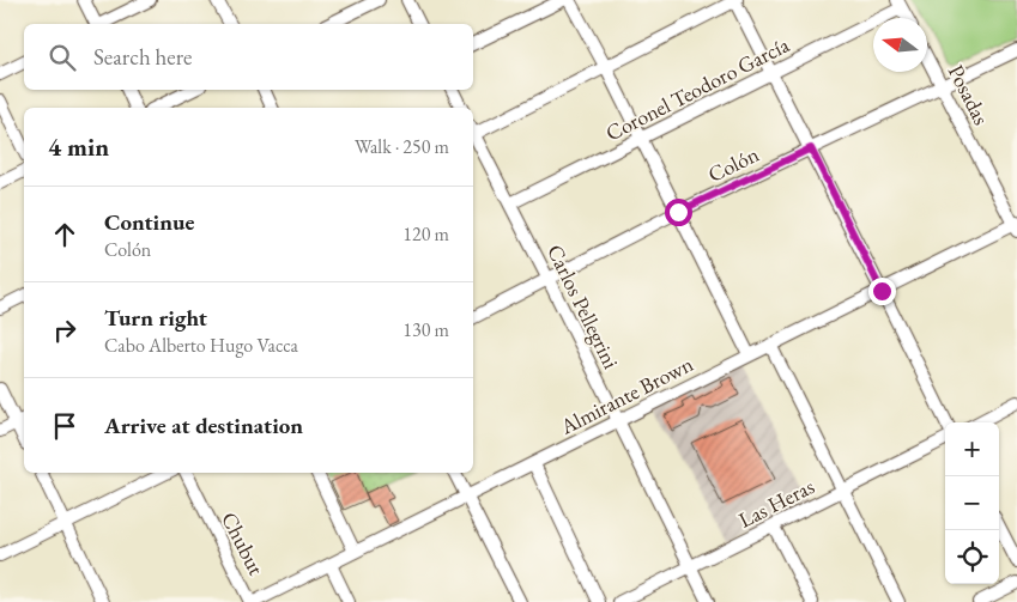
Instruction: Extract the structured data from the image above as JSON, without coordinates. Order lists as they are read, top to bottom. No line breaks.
{"streets":{"street":["Coronel Teodoro García","Posadas","Colón","Carlos Pellegrini","Almirante Brown","Las Heras","Chubut"]},"crossings":[["Coronel Teodoro García","Carlos Pellegrini"],["Posadas","Colón"],["Posadas","Almirante Brown"],["Colón","Carlos Pellegrini"],["Carlos Pellegrini","Almirante Brown"],["Carlos Pellegrini","Las Heras"],["Almirante Brown","Chubut"]],"north":"left","page":{"search":"Search here","heading":["4 min","Walk · 250 m"],"list":[["Continue","Colón","120 m"],["Turn right","Cabo Alberto Hugo Vacca","130 m"],"Arrive at destination"],"map_buttons":["+","−"]}}
